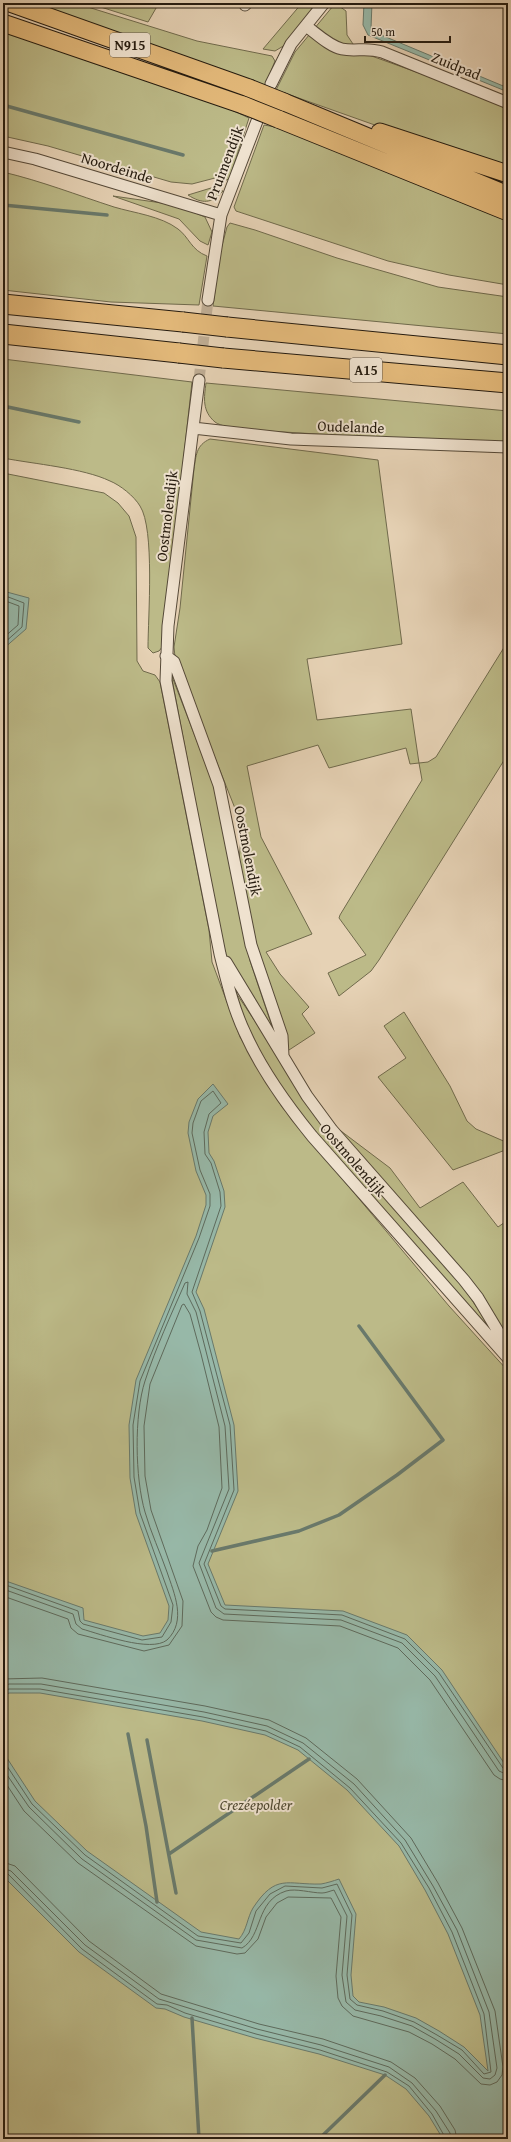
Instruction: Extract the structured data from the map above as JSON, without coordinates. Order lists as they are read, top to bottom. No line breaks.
{"streets":{"highway":["A15"],"main road":["N915"],"street":["Zuidpad","Pruimendijk","Noordeinde","Oudelande","Oostmolendijk"]},"crossings":[["Pruimendijk","Noordeinde"],["Oudelande","Oostmolendijk"]],"parks":["Crezéepolder"],"scale_bar":"50 m"}
